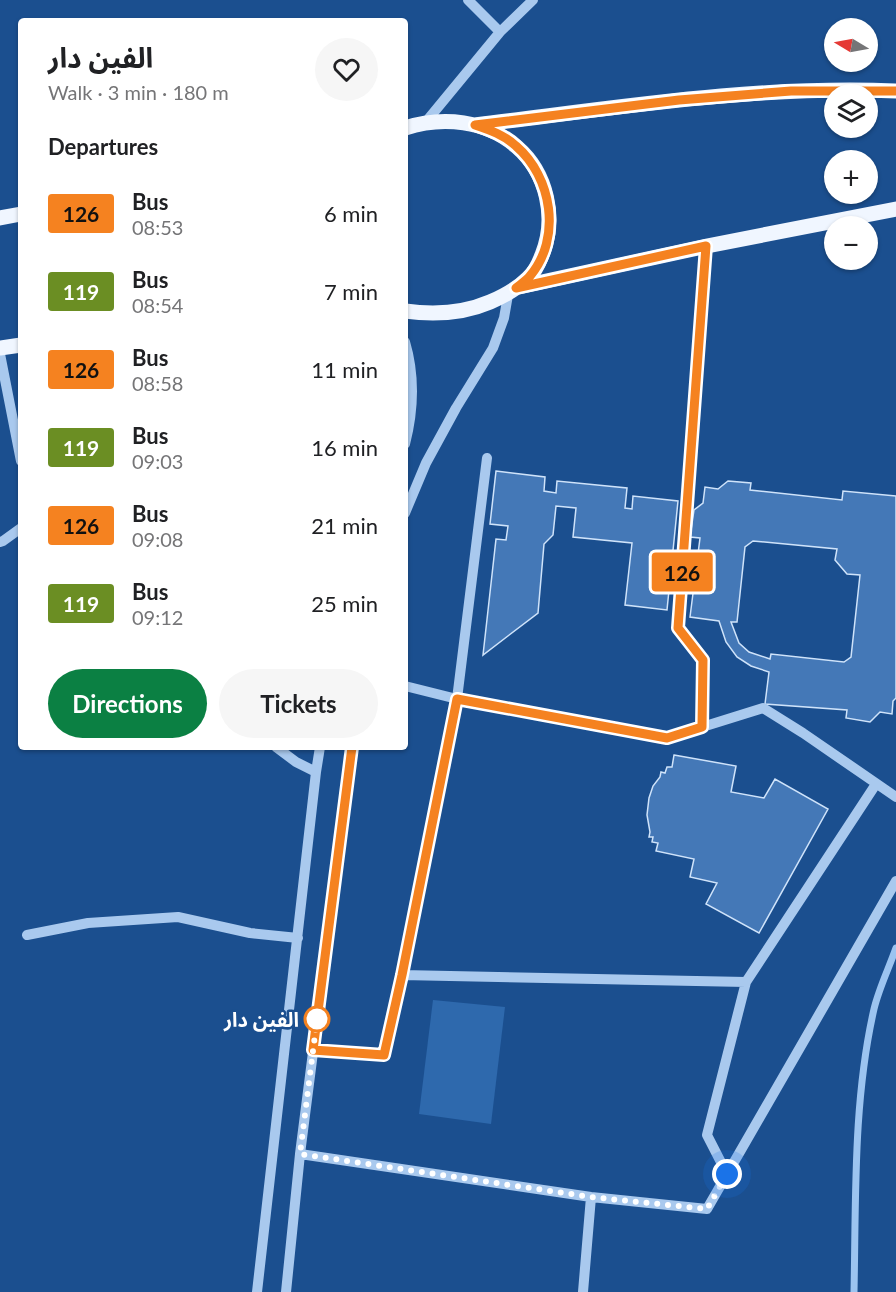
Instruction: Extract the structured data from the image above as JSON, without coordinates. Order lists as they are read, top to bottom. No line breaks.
{"places":["الفين دار"],"lines":["bus line 126"],"north":"left","page":{"on_map":"126","map_buttons":["+","−"],"heading":[["الفين دار","Walk · 3 min · 180 m"],"Departures"],"list":[{"mark":"126","name":"Bus","note":"08:53","value":"6 min"},{"mark":"119","name":"Bus","note":"08:54","value":"7 min"},{"mark":"126","name":"Bus","note":"08:58","value":"11 min"},{"mark":"119","name":"Bus","note":"09:03","value":"16 min"},{"mark":"126","name":"Bus","note":"09:08","value":"21 min"},{"mark":"119","name":"Bus","note":"09:12","value":"25 min"}],"buttons":["Directions","Tickets"]}}
